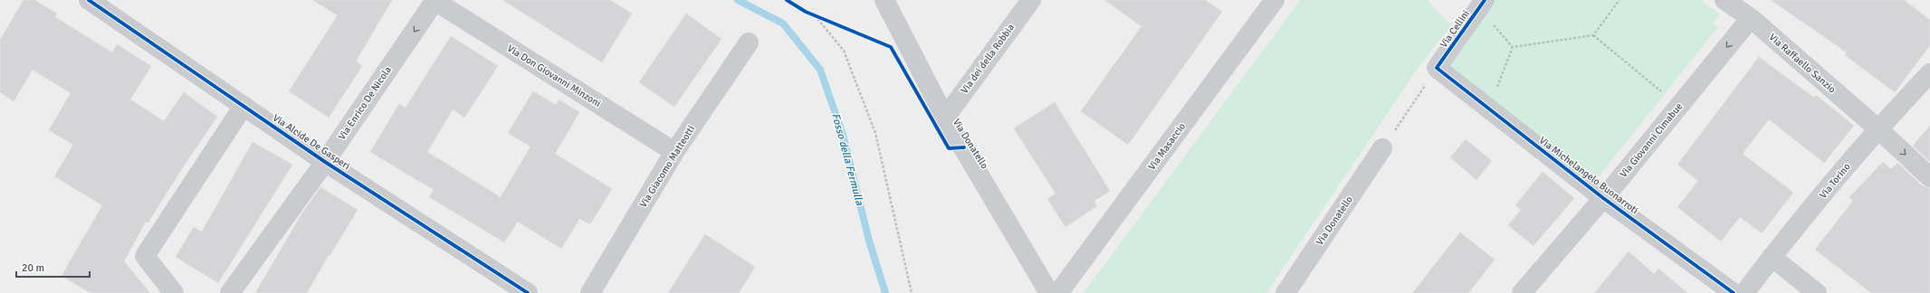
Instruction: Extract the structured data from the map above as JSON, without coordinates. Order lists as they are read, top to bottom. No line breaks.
{"streets":{"street":["Via Cellini","Via dei della Robbia","Via Raffaello Sanzio","Via Don Giovanni Minzoni","Via Enrico De Nicola","Via Giovanni Cimabue","Via Alcide De Gasperi","Via Donatello","Via Masaccio","Via Giacomo Matteotti","Via Michelangelo Buonarroti","Via Torino"]},"crossings":[["Via Cellini","Via Michelangelo Buonarroti"],["Via dei della Robbia","Via Donatello"],["Via Raffaello Sanzio","Via Giovanni Cimabue"],["Via Raffaello Sanzio","Via Torino"],["Via Don Giovanni Minzoni","Via Enrico De Nicola"],["Via Don Giovanni Minzoni","Via Giacomo Matteotti"],["Via Enrico De Nicola","Via Alcide De Gasperi"],["Via Giovanni Cimabue","Via Michelangelo Buonarroti"]],"one_way":["Via Enrico De Nicola"],"water":["Fosso della Fermulla"],"scale_bar":"20 m"}
